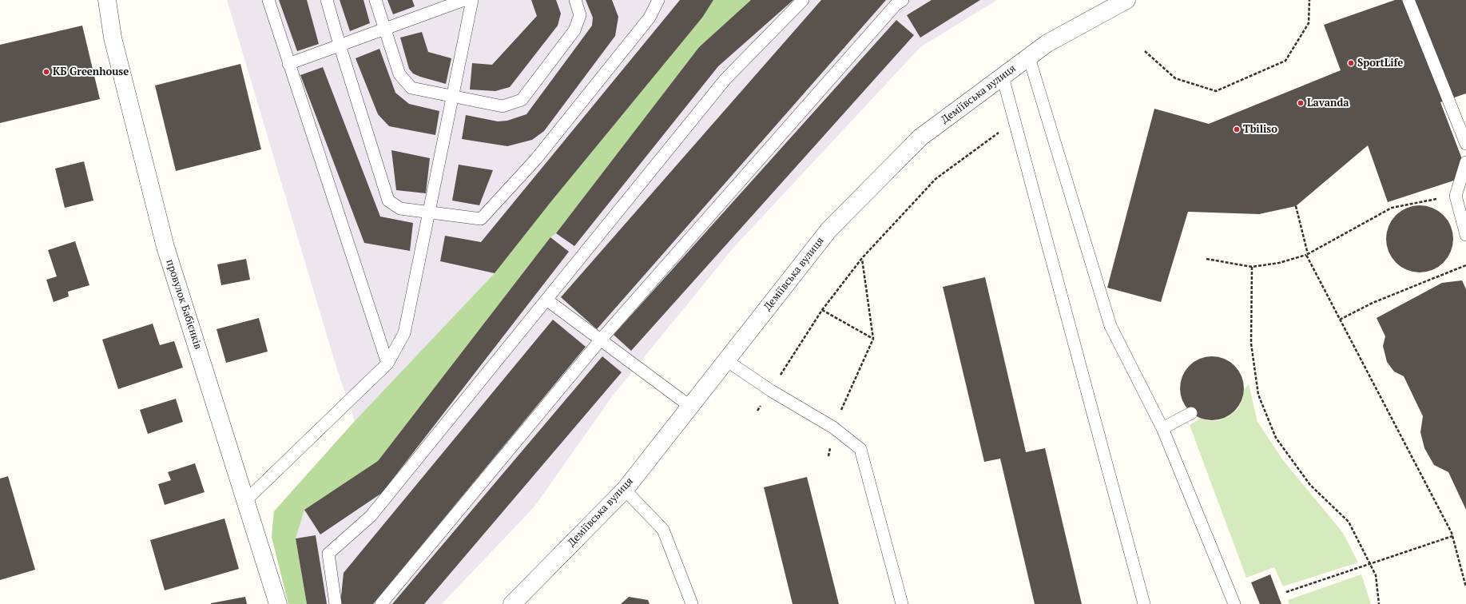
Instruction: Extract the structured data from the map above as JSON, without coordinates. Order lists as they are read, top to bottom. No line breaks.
{"streets":{"street":["Деміївська вулиця","провулок Бабієнків"]},"places":["SportLife","КБ Greenhouse","Lavanda","Tbiliso"]}
